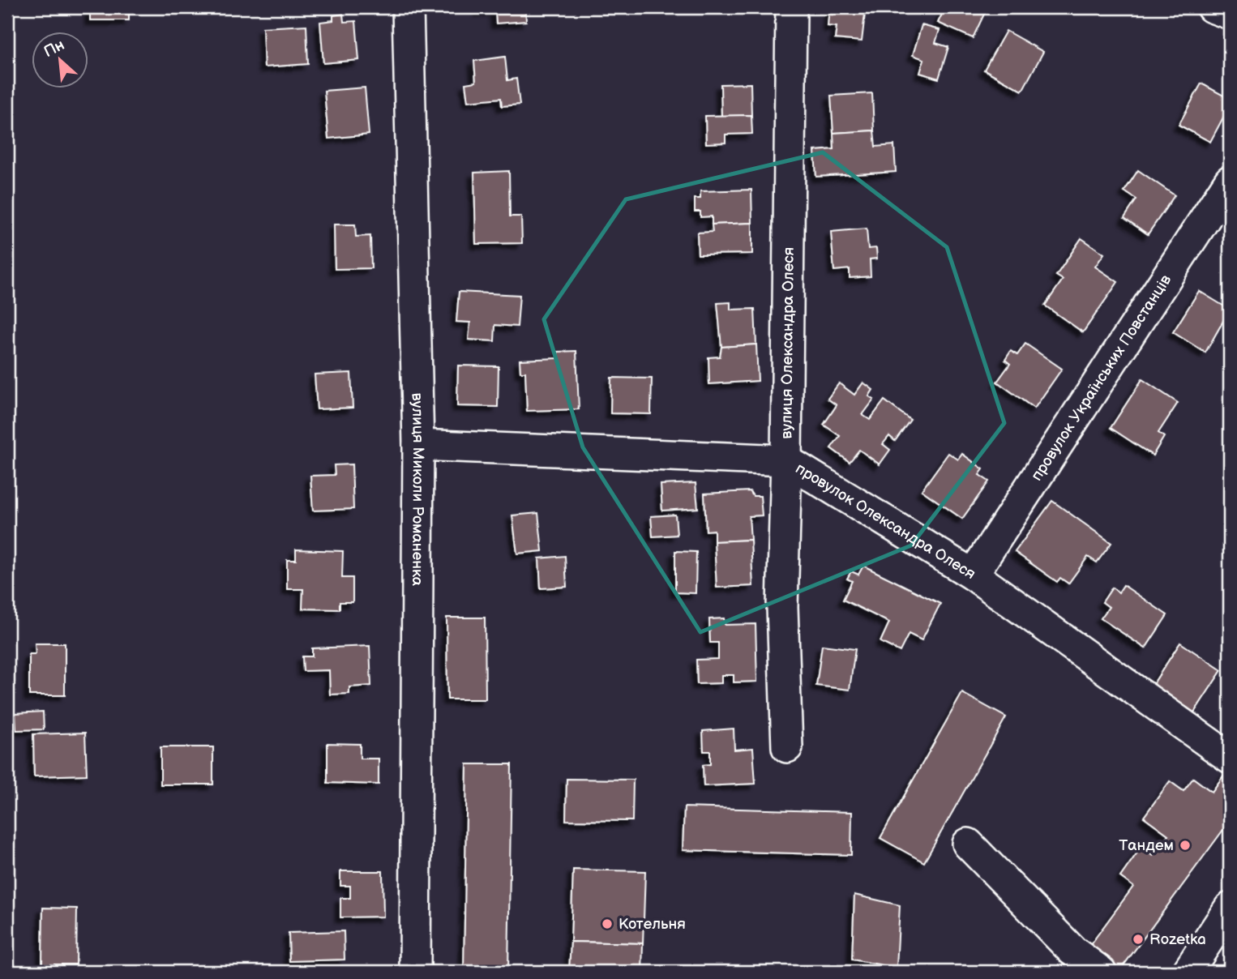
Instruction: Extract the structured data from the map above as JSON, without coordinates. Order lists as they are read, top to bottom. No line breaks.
{"streets":{"street":["вулиця Олександра Олеся","провулок Українських Повстанців","вулиця Миколи Романенка","провулок Олександра Олеся"]},"crossings":[["вулиця Олександра Олеся","провулок Олександра Олеся"],["провулок Українських Повстанців","провулок Олександра Олеся"],["вулиця Миколи Романенка","провулок Олександра Олеся"]],"places":["Тандем","Котельня","Rozetka"],"north":"top left"}
